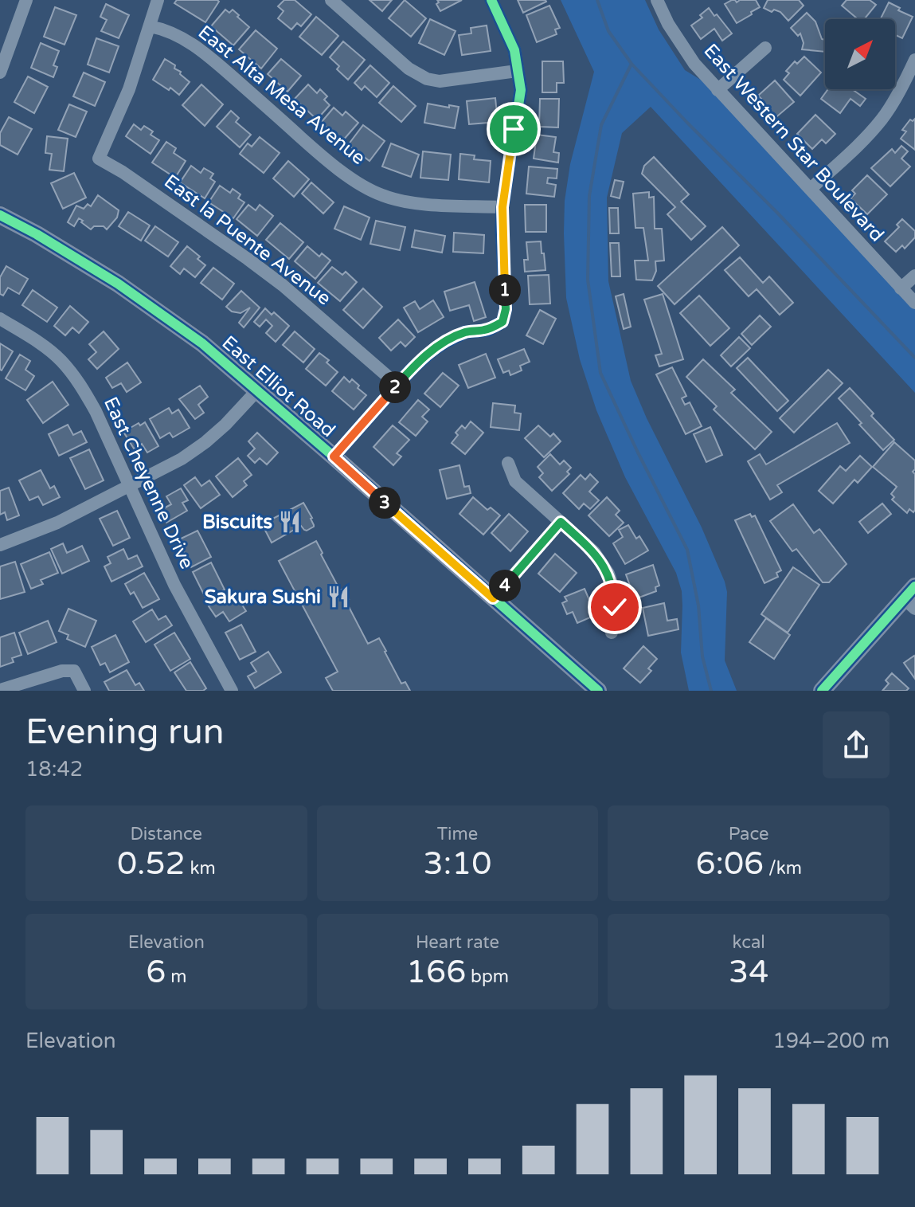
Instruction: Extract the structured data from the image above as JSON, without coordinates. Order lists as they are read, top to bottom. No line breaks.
{"streets":{"main road":["East Elliot Road"],"street":["East Alta Mesa Avenue","East Western Star Boulevard","East la Puente Avenue","East Cheyenne Drive"]},"crossings":[["East Alta Mesa Avenue","East la Puente Avenue"]],"places":{"restaurant":["Biscuits","Sakura Sushi"]},"north":"top right","page":{"pins":["1","2","3","4"],"heading":["Evening run","18:42"],"stats":[["Distance","0.52 km"],["Time","3:10"],["Pace","6:06 /km"],["Elevation","6 m"],["Heart rate","166 bpm"],["kcal","34"]],"chart":["Elevation","194–200 m"]}}
